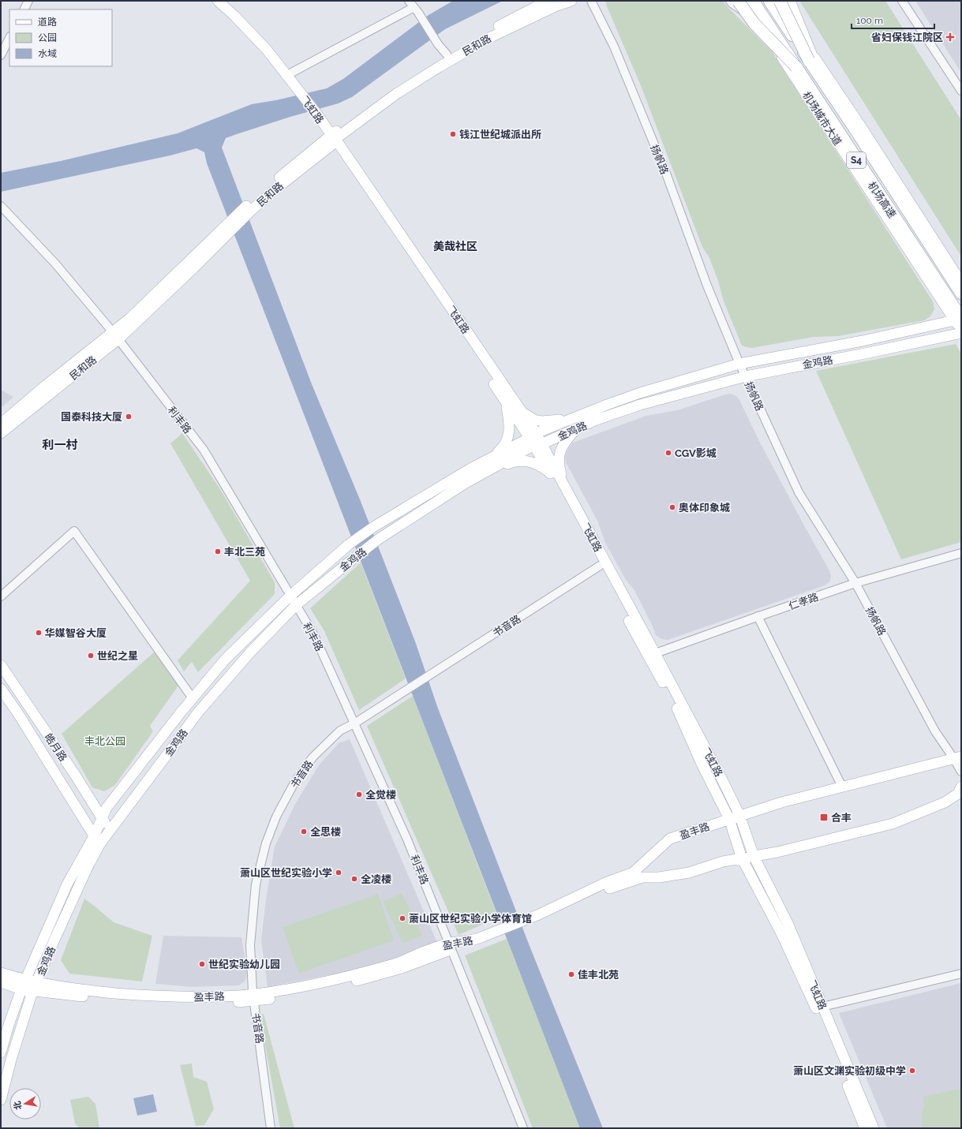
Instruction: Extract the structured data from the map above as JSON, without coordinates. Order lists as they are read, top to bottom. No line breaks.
{"streets":{"highway":["S4","机场高速"],"main road":["民和路","飞虹路","机场城市大道","金鸡路","皓月路","盈丰路"],"street":["扬帆路","利丰路","仁孝路","书音路"]},"crossings":[["民和路","飞虹路"],["民和路","利丰路"],["飞虹路","金鸡路"],["飞虹路","仁孝路"],["飞虹路","书音路"],["飞虹路","盈丰路"],["机场城市大道","机场高速"],["机场城市大道","金鸡路"],["扬帆路","金鸡路"],["扬帆路","仁孝路"],["扬帆路","盈丰路"],["机场高速","金鸡路"],["金鸡路","利丰路"],["金鸡路","皓月路"],["金鸡路","盈丰路"],["利丰路","书音路"],["利丰路","盈丰路"],["书音路","盈丰路"]],"districts":["美哉社区","利一村"],"parks":["丰北公园"],"places":{"health":["省妇保钱江院区"],"other":["钱江世纪城派出所","国泰科技大厦","CGV影城","奥体印象城","丰北三苑","华媒智谷大厦","世纪之星","全觉楼","全思楼","萧山区世纪实验小学","全凌楼","萧山区世纪实验小学体育馆","世纪实验幼儿园","佳丰北苑","萧山区文渊实验初级中学"],"transit":["合丰"]},"legend":["道路","公园","水域"],"scale_bar":"100 m","north":"left"}
